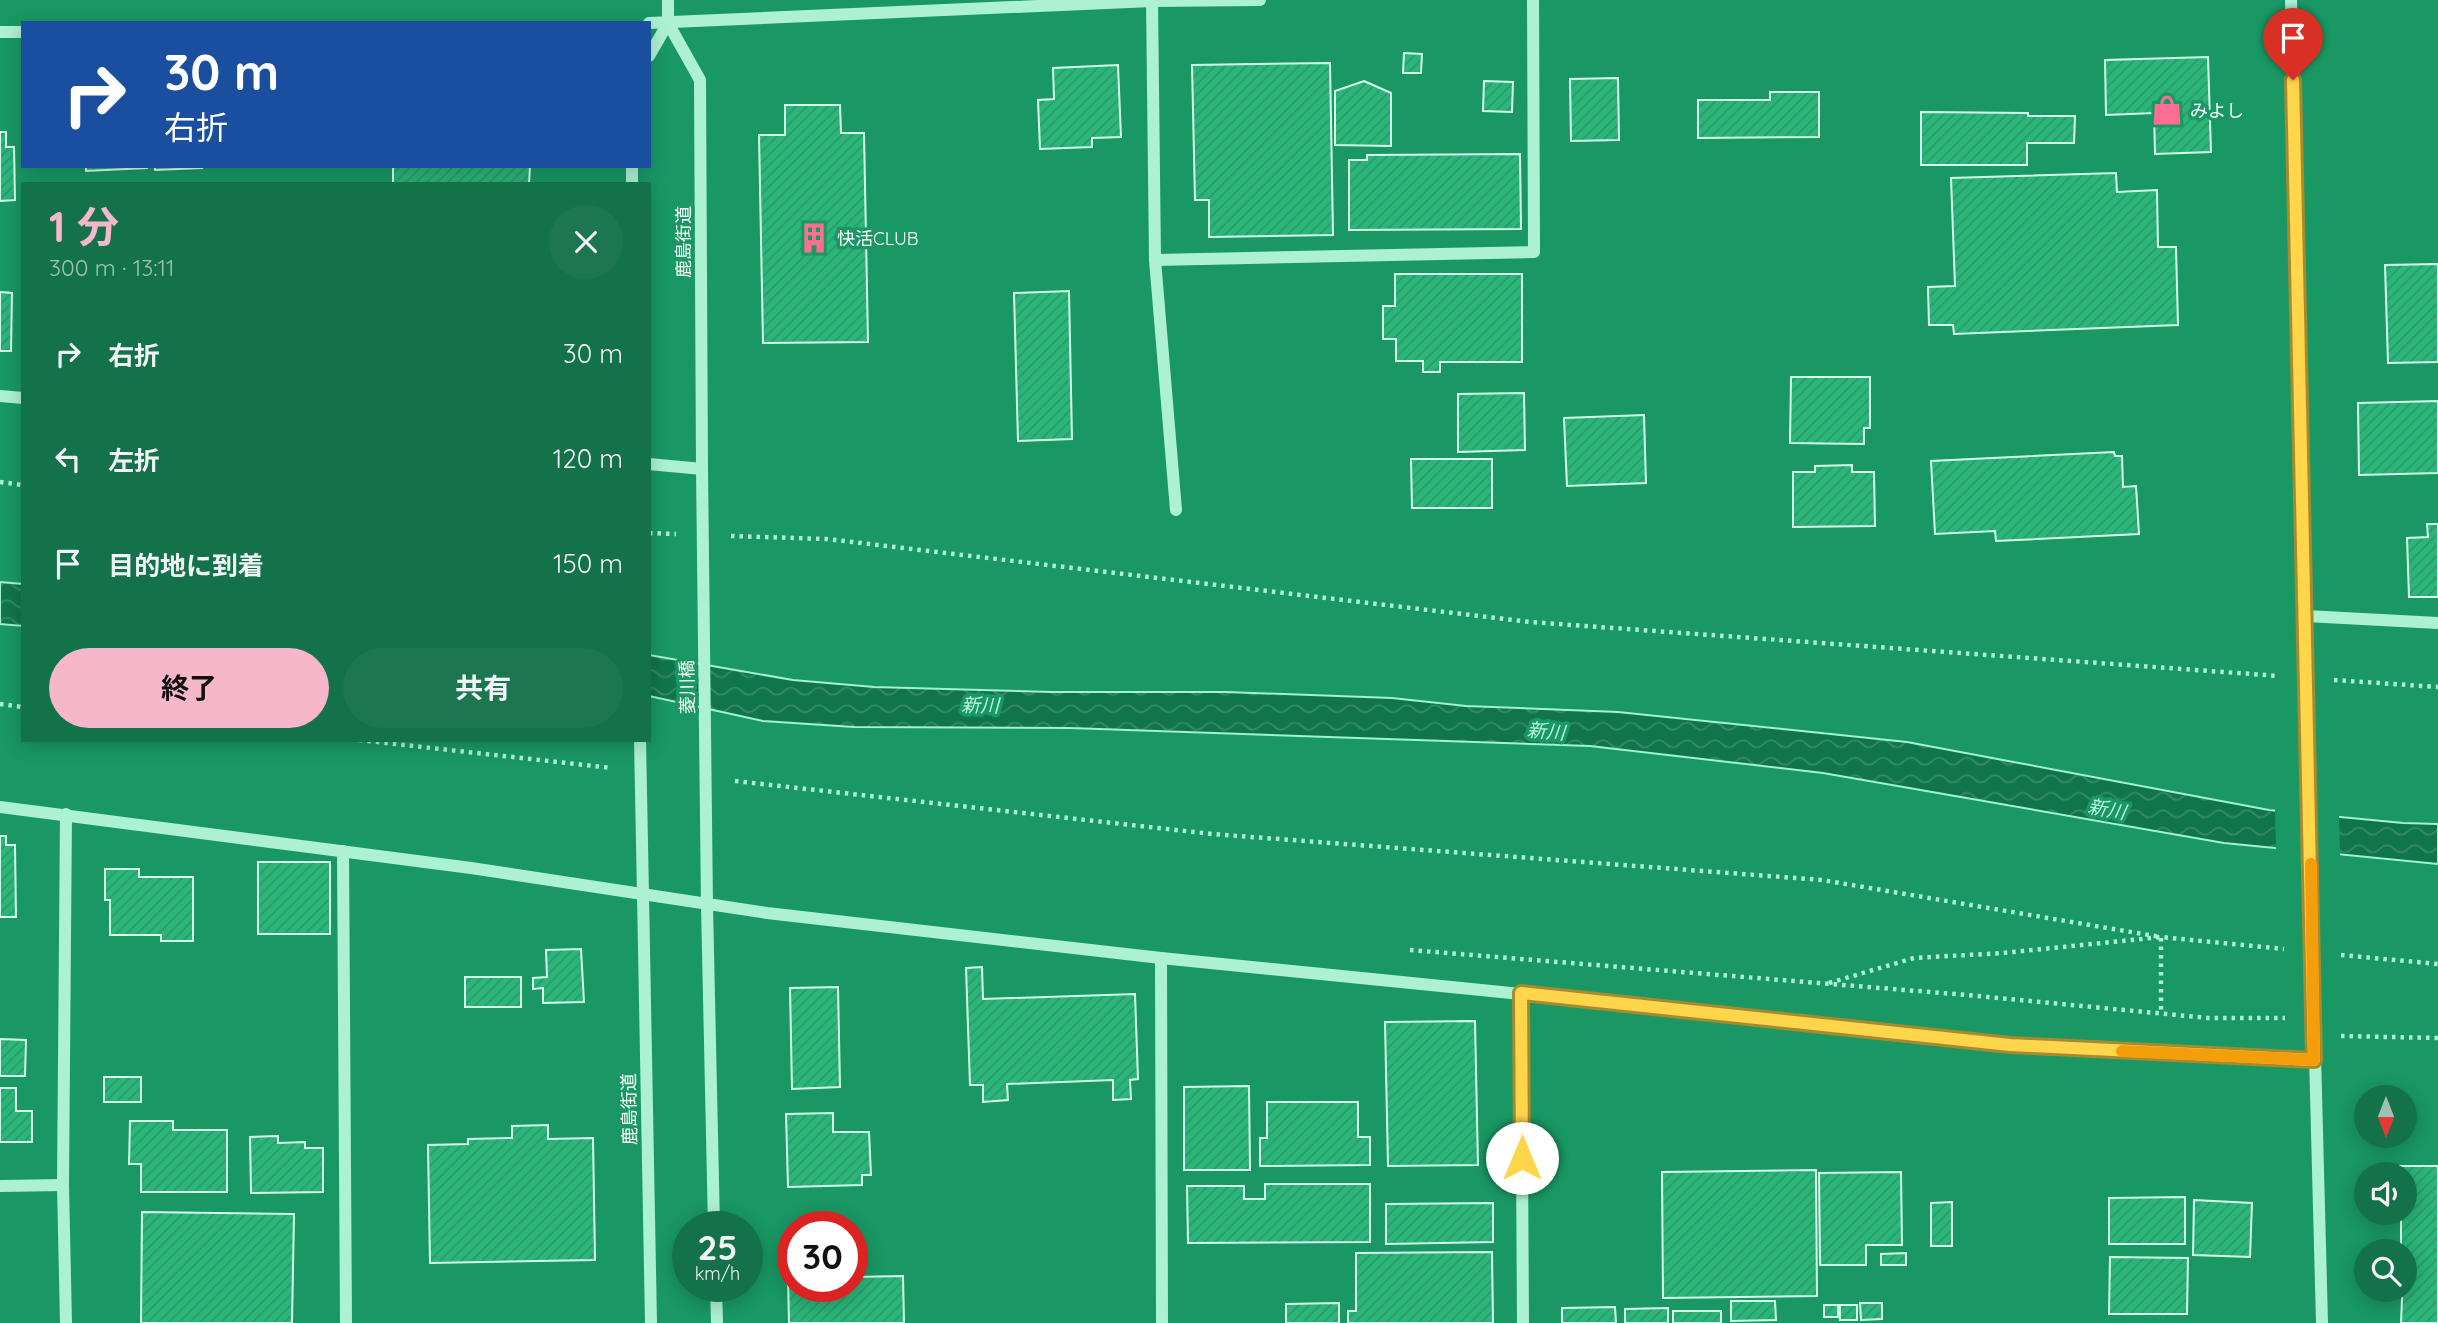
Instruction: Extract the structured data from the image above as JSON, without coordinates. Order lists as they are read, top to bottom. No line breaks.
{"streets":{"street":["鹿島街道","菱川橋"]},"crossings":[["鹿島街道","菱川橋"]],"water":["新川"],"places":{"shop":["みよし"],"building":["快活CLUB"]},"north":"bottom","page":{"turn":["30 m","右折"],"heading":["1 分","300 m · 13:11"],"list":[{"name":"右折","value":"30 m"},{"name":"左折","value":"120 m"},{"name":"目的地に到着","value":"150 m"}],"buttons":["終了","共有"],"speed":"25 km/h","limit":"30"}}
